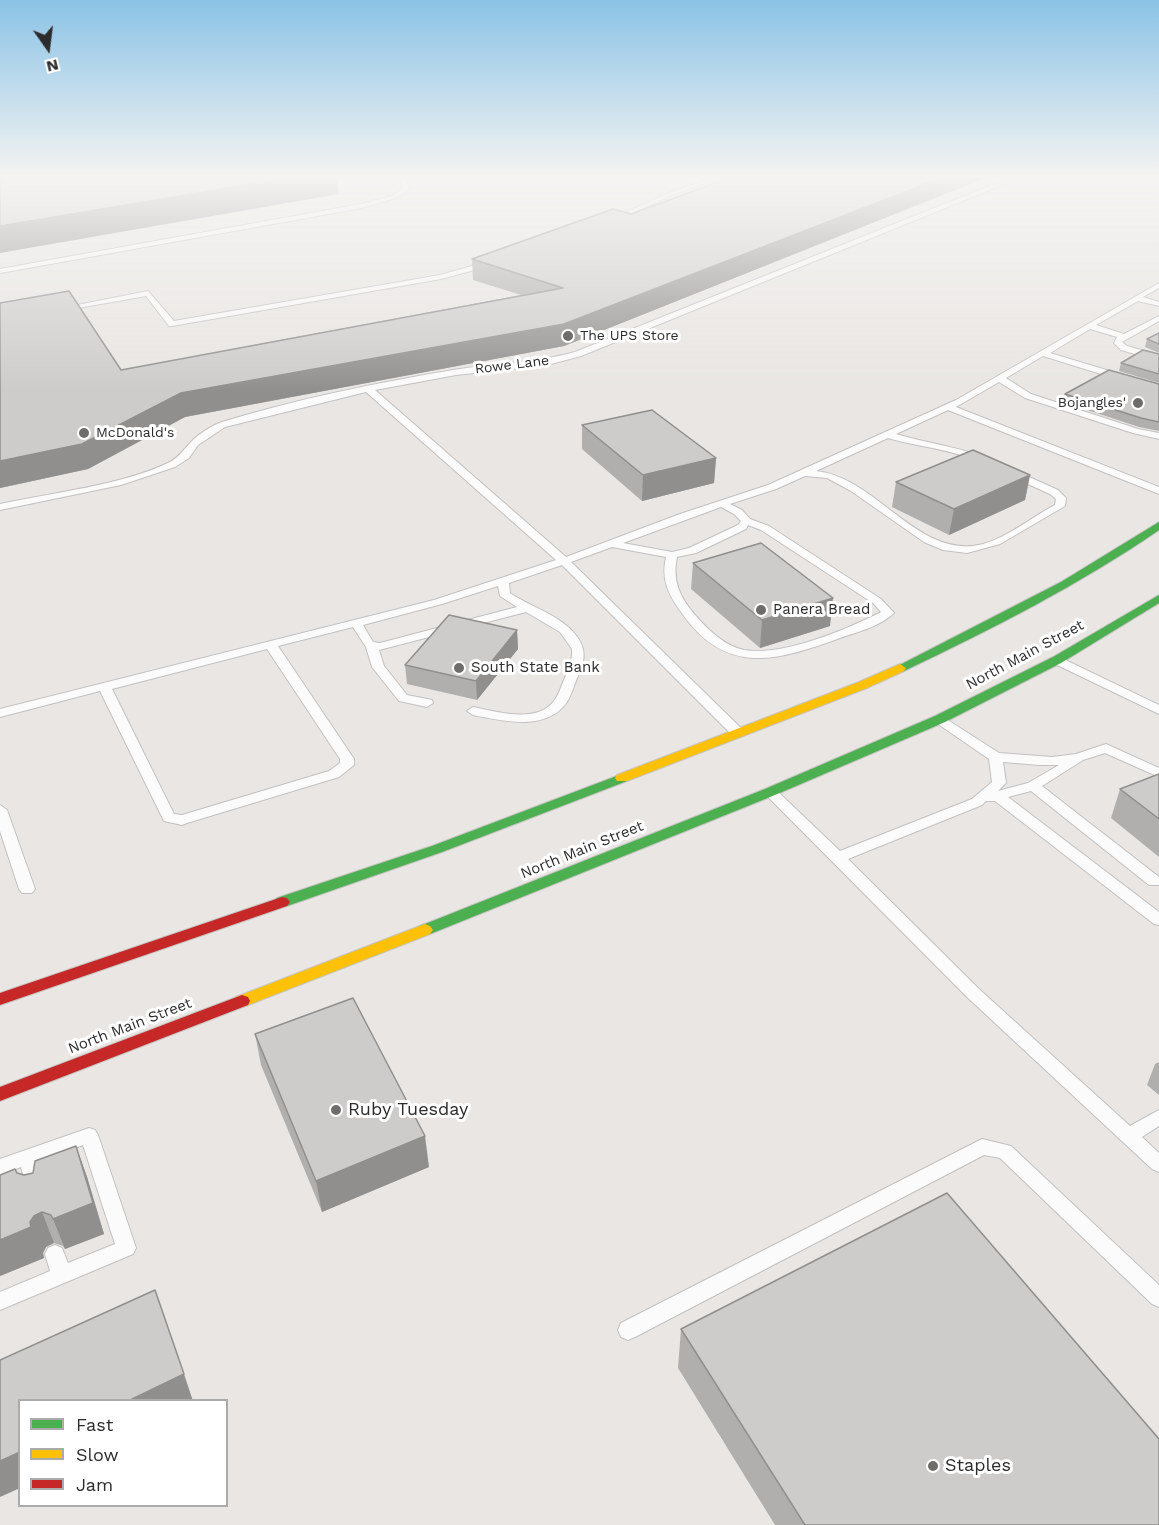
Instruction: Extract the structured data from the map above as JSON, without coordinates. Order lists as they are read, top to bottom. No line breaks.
{"streets":{"main road":["North Main Street"],"lane":["Rowe Lane"]},"places":["The UPS Store","Bojangles'","McDonald's","Panera Bread","South State Bank","Ruby Tuesday","Staples"],"legend":["Fast","Slow","Jam"],"north":"bottom"}
